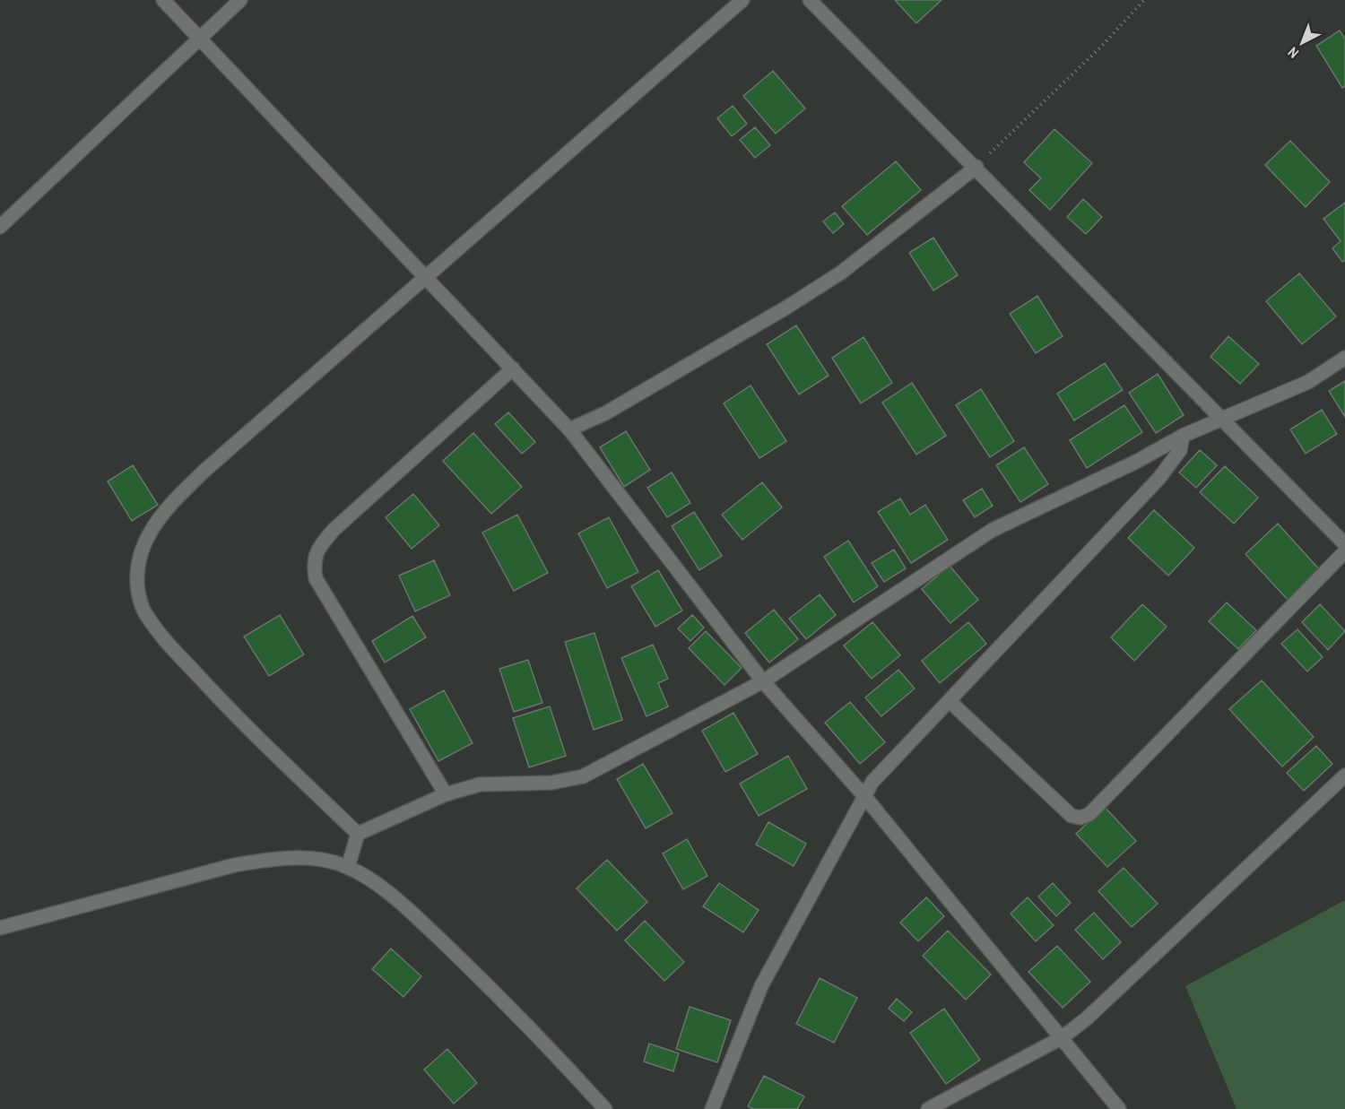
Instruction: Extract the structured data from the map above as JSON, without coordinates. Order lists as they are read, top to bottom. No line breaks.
{"north":"bottom left"}
